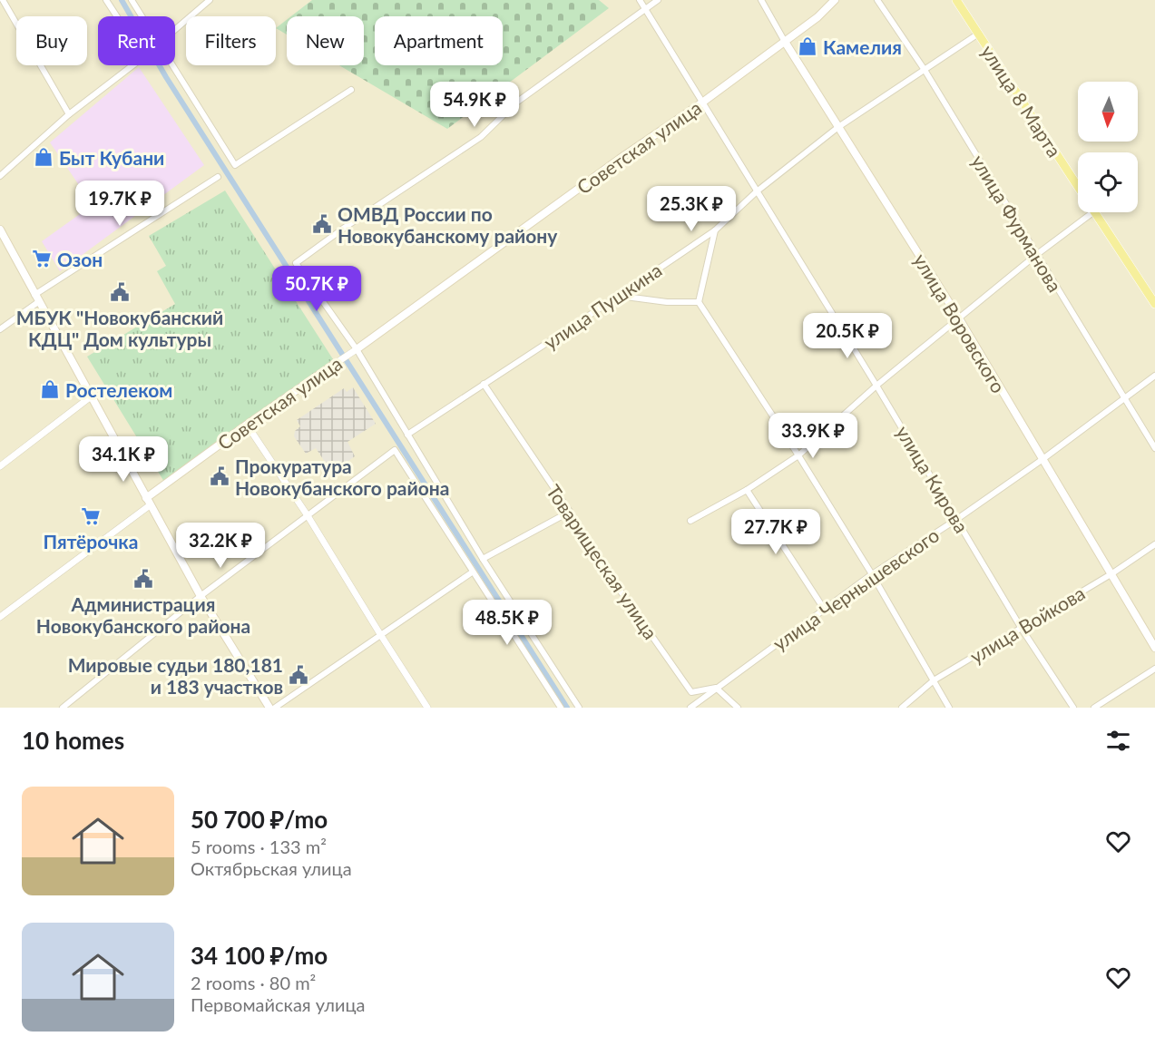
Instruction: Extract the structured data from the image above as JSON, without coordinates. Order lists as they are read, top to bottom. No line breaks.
{"streets":{"main road":["улица 8 Марта","Советская улица","улица Воровского"],"street":["улица Фурманова","улица Пушкина","улица Кирова","Товарищеская улица","улица Чернышевского","улица Войкова"]},"crossings":[["улица 8 Марта","улица Пушкина"],["Советская улица","улица Воровского"],["Советская улица","улица Кирова"],["улица Фурманова","улица Пушкина"],["улица Фурманова","улица Чернышевского"],["улица Пушкина","улица Воровского"],["улица Пушкина","улица Кирова"],["улица Пушкина","Товарищеская улица"],["улица Воровского","улица Чернышевского"],["улица Воровского","улица Войкова"],["улица Кирова","улица Чернышевского"],["улица Кирова","улица Войкова"],["Товарищеская улица","улица Чернышевского"]],"places":{"shop":["Камелия","Быт Кубани","Ростелеком"],"public building":["ОМВД России по Новокубанскому району","МБУК \"Новокубанский КДЦ\" Дом культуры","Прокуратура Новокубанского района","Администрация Новокубанского района","Мировые судьи 180,181 и 183 участков"],"supermarket":["Озон","Пятёрочка"]},"north":"bottom","page":{"chip":["Buy","Rent","Filters","New","Apartment"],"price":["54.9K ₽","19.7K ₽","25.3K ₽","50.7K ₽","20.5K ₽","33.9K ₽","34.1K ₽","27.7K ₽","32.2K ₽","48.5K ₽"],"heading":"10 homes","list":[{"name":"50 700 ₽/mo","note":"5 rooms · 133 m² · Октябрьская улица"},{"name":"34 100 ₽/mo","note":"2 rooms · 80 m² · Первомайская улица"}]}}
